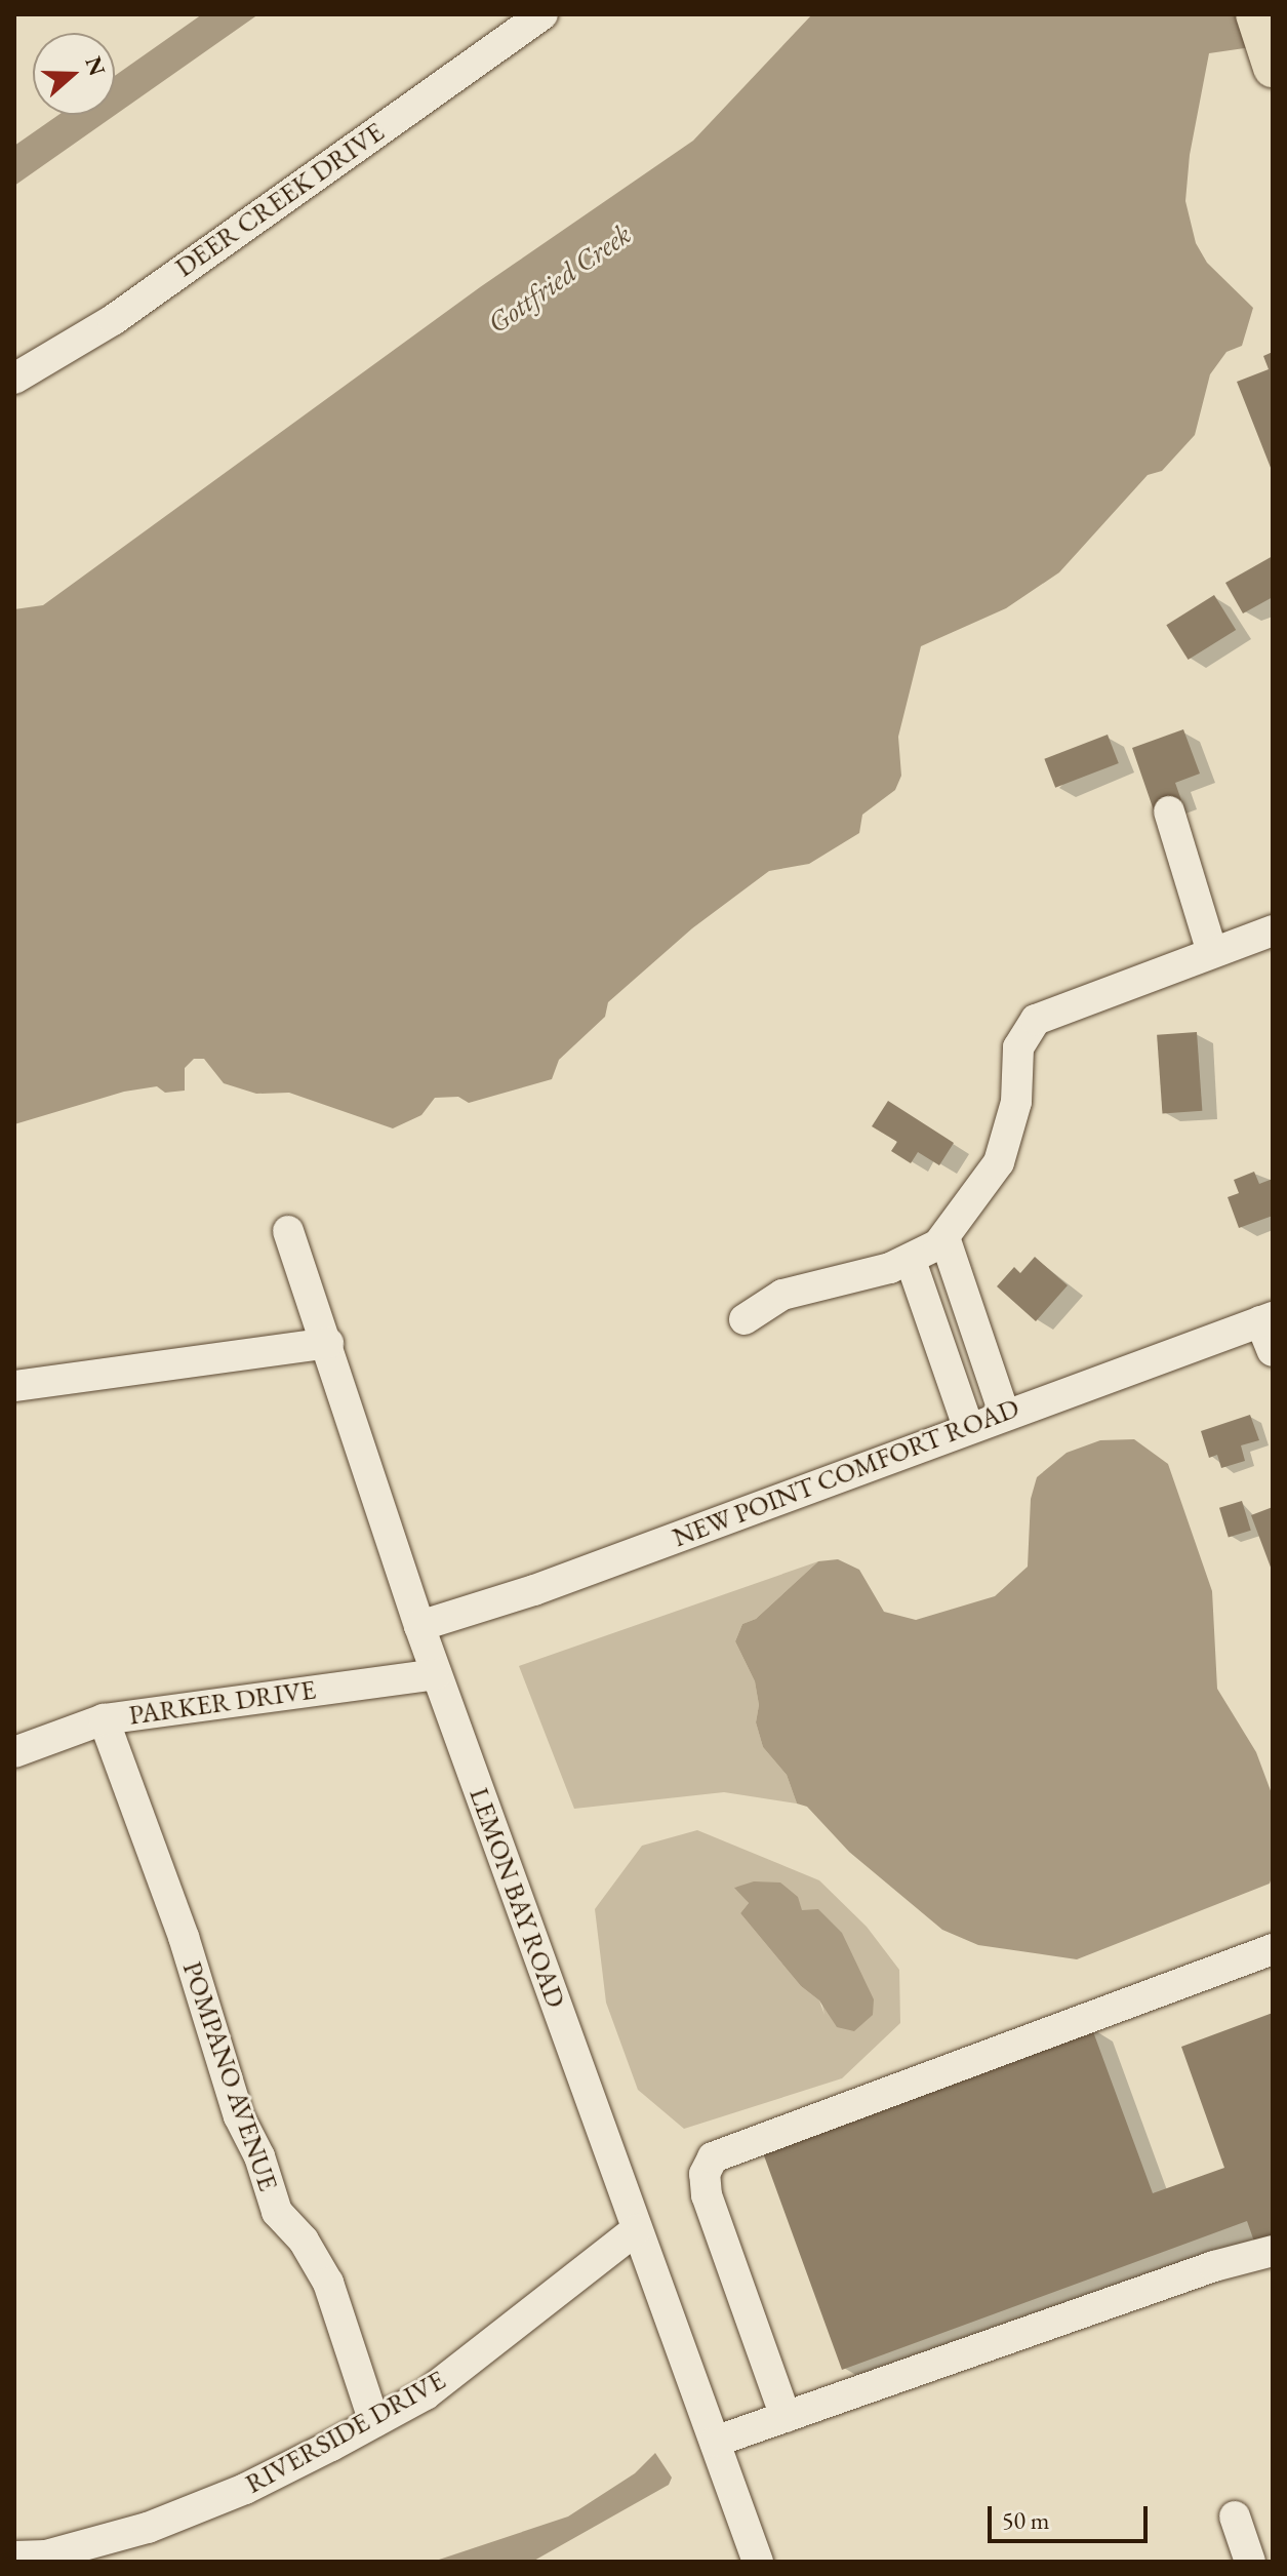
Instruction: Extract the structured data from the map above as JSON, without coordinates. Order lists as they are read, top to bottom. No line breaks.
{"streets":{"street":["DEER CREEK DRIVE","NEW POINT COMFORT ROAD","PARKER DRIVE","LEMON BAY ROAD","POMPANO AVENUE","RIVERSIDE DRIVE"]},"crossings":[["NEW POINT COMFORT ROAD","LEMON BAY ROAD"],["PARKER DRIVE","LEMON BAY ROAD"],["PARKER DRIVE","POMPANO AVENUE"],["LEMON BAY ROAD","RIVERSIDE DRIVE"],["POMPANO AVENUE","RIVERSIDE DRIVE"]],"water":["Gottfried Creek"],"scale_bar":"50 m","north":"right"}
